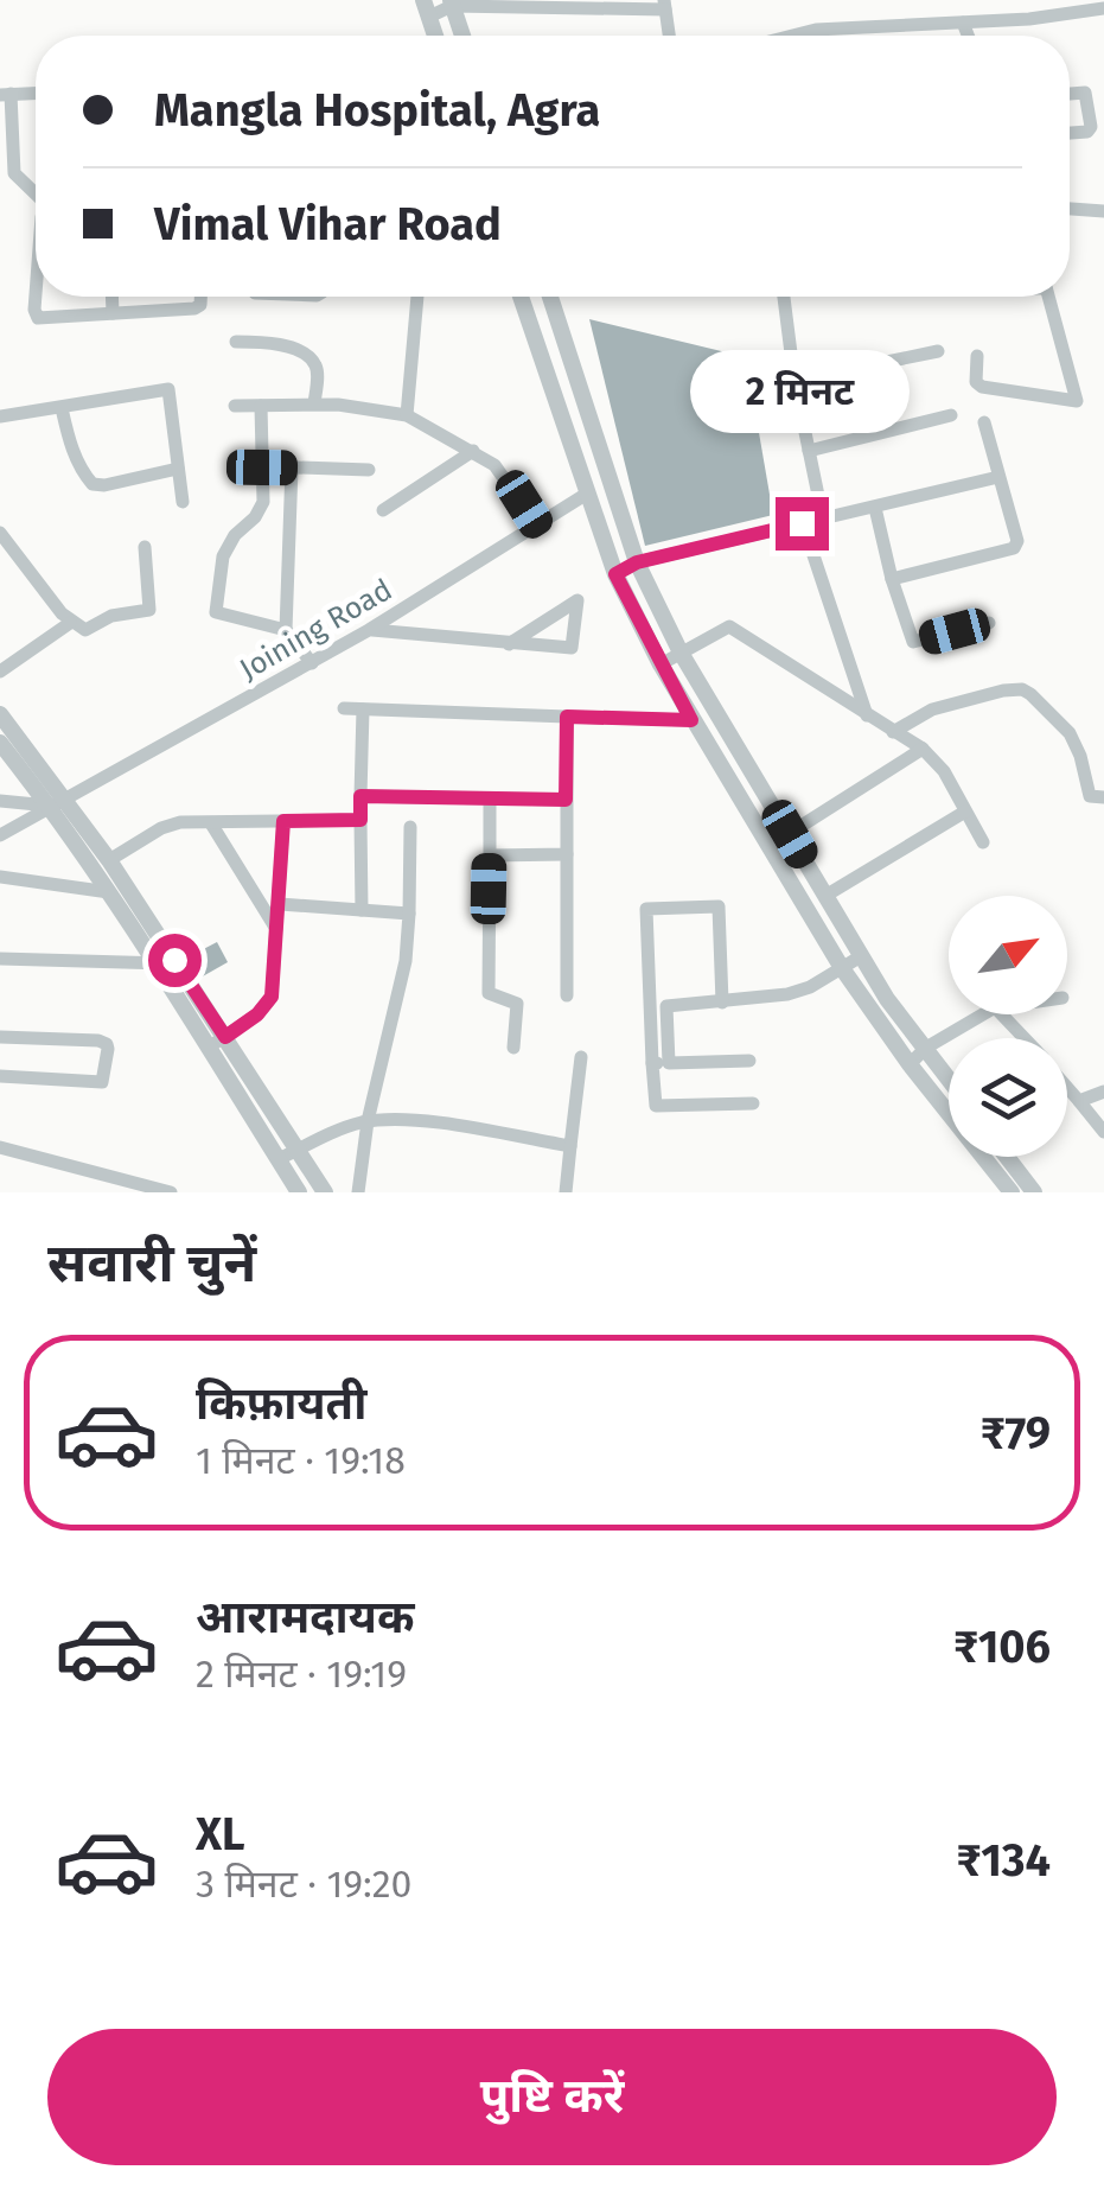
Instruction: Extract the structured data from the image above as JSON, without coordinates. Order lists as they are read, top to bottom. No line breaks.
{"streets":{"street":["Joining Road"]},"north":"top right","page":{"banner":["Mangla Hospital, Agra","Vimal Vihar Road"],"bubble":"2 मिनट","heading":"सवारी चुनें","list":[{"name":"किफ़ायती","note":"1 मिनट · 19:18","value":"₹79"},{"name":"आरामदायक","note":"2 मिनट · 19:19","value":"₹106"},{"name":"XL","note":"3 मिनट · 19:20","value":"₹134"}],"buttons":"पुष्टि करें"}}
